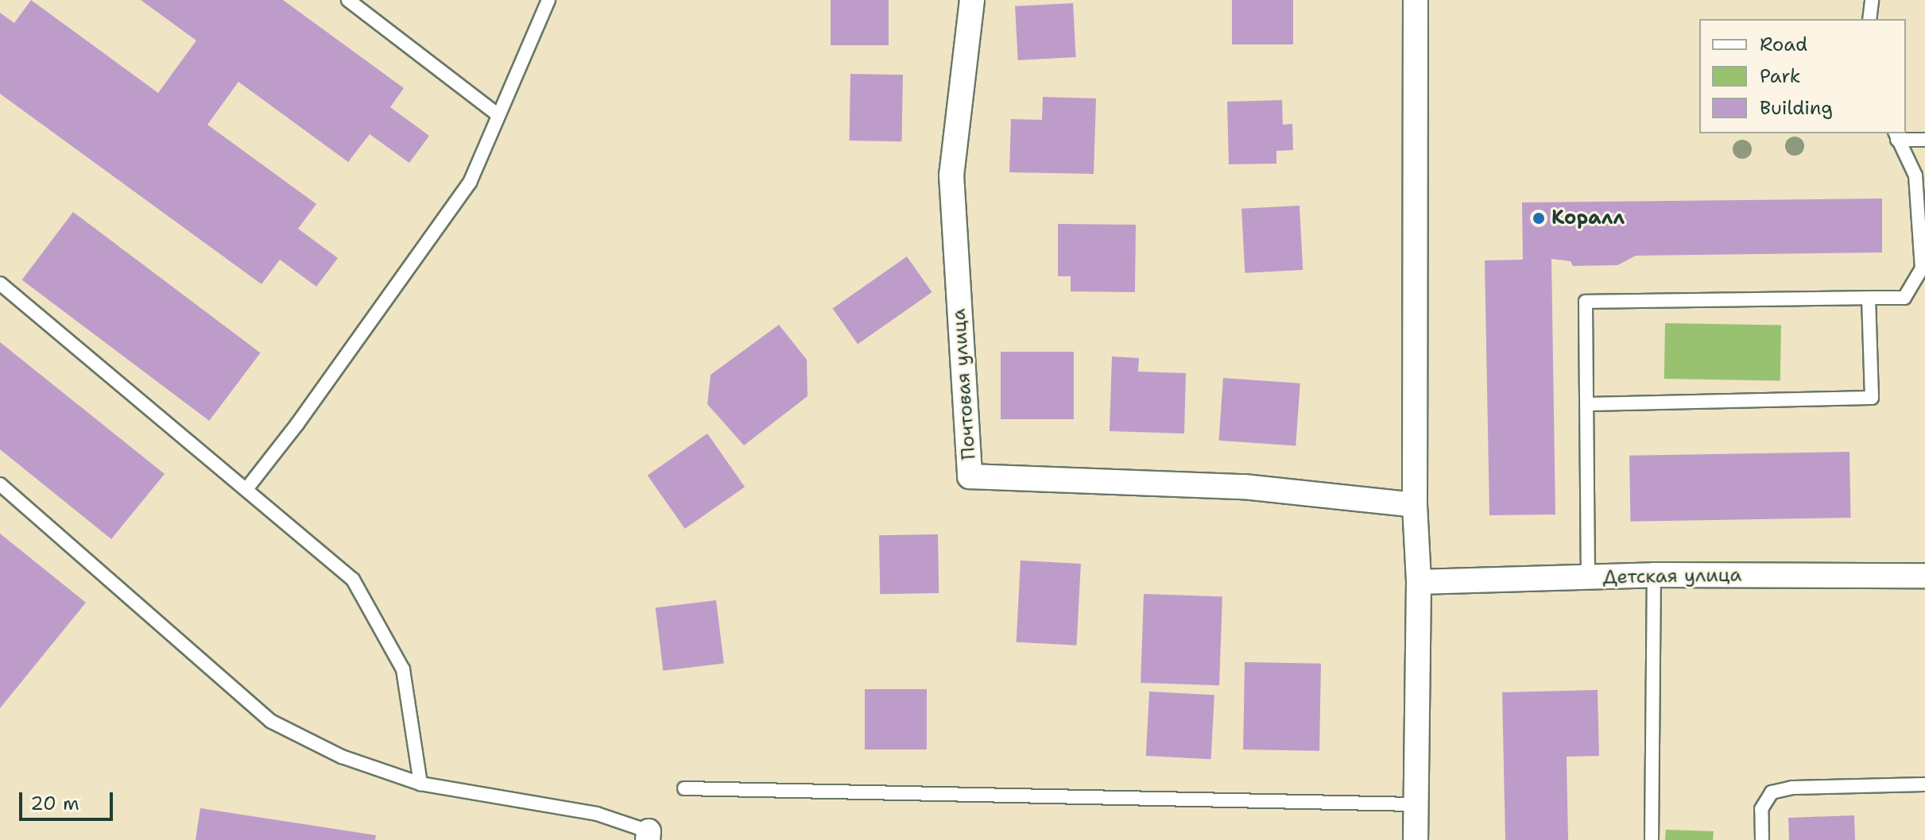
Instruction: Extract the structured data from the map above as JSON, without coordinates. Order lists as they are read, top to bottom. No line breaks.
{"streets":{"street":["Почтовая улица","Детская улица"]},"places":["Коралл"],"legend":["Road","Park","Building"],"scale_bar":"20 m"}
